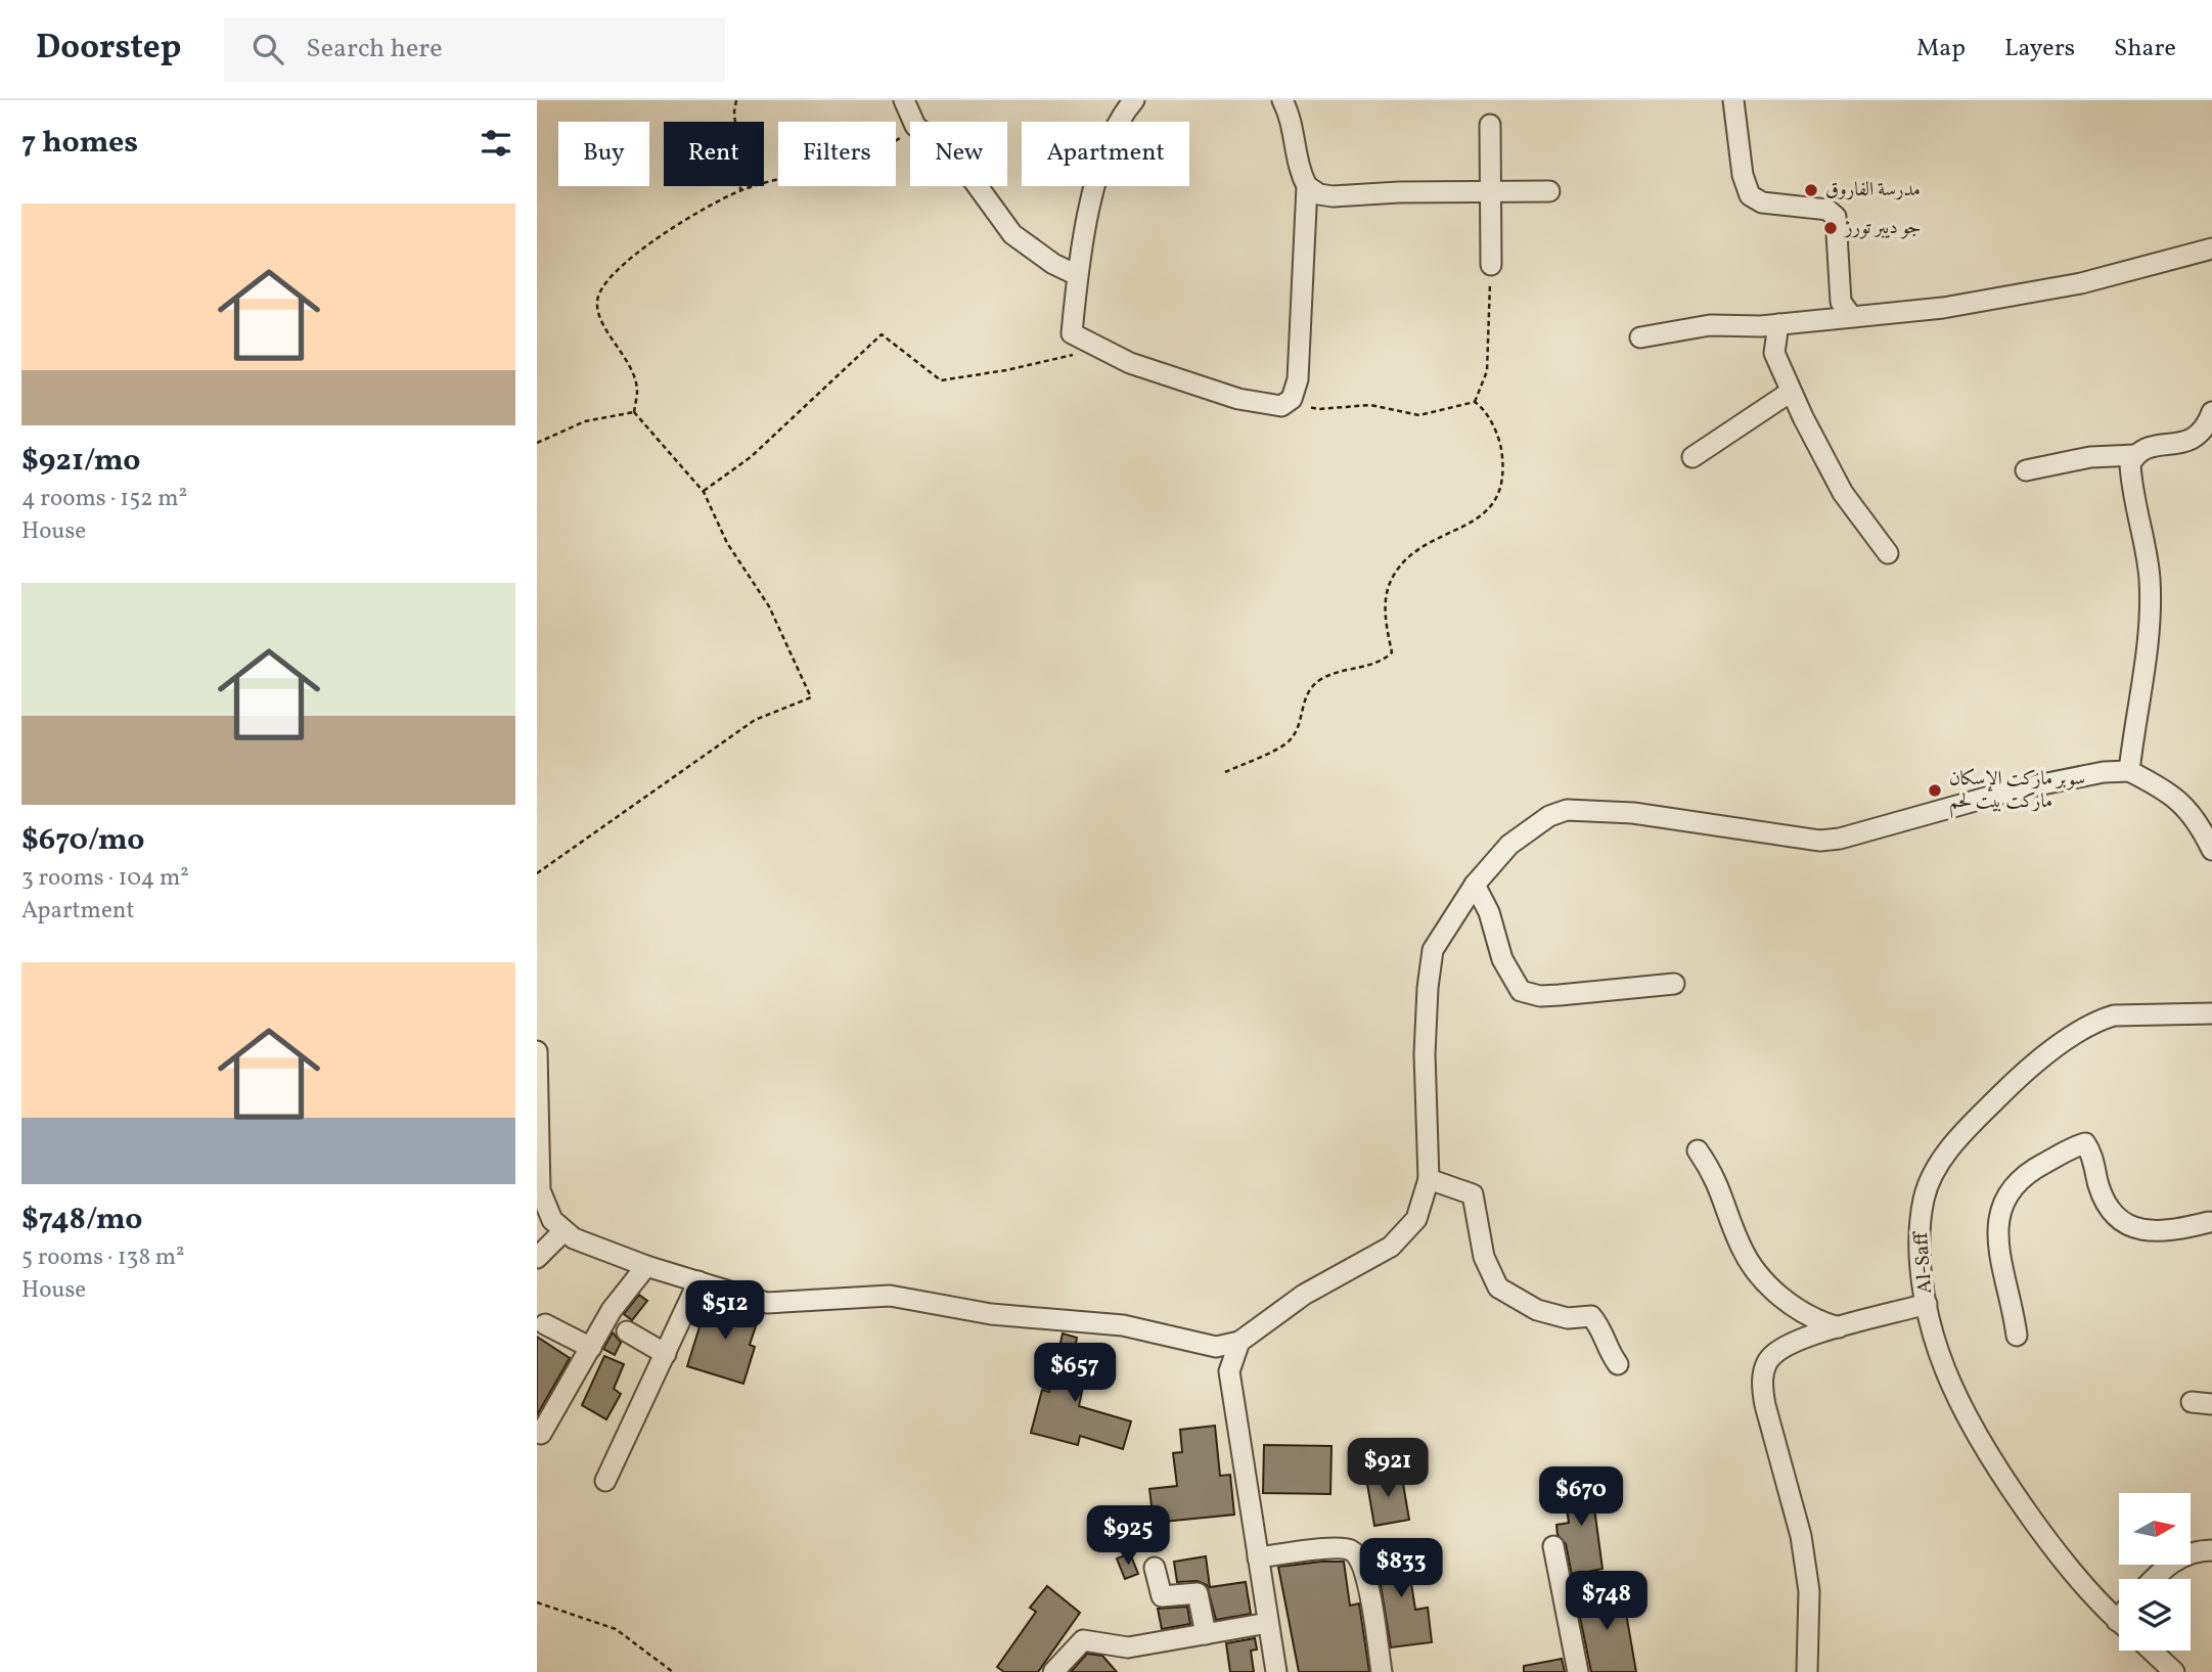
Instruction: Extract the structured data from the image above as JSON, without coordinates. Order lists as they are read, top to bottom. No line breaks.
{"streets":{"street":["Al-Saff"]},"places":["مدرسة الفاروق","جو ديبر تورز","سوبر ماركت الإسكان ماركت بيت لحم"],"north":"right","page":{"header":"Doorstep","search":"Search here","nav":["Map","Layers","Share"],"heading":"7 homes","chip":["Buy","Rent","Filters","New","Apartment"],"list":[{"name":"$921/mo","note":"4 rooms · 152 m² · House"},{"name":"$670/mo","note":"3 rooms · 104 m² · Apartment"},{"name":"$748/mo","note":"5 rooms · 138 m² · House"}],"price":["$512","$657","$921","$670","$925","$833","$748"]}}
